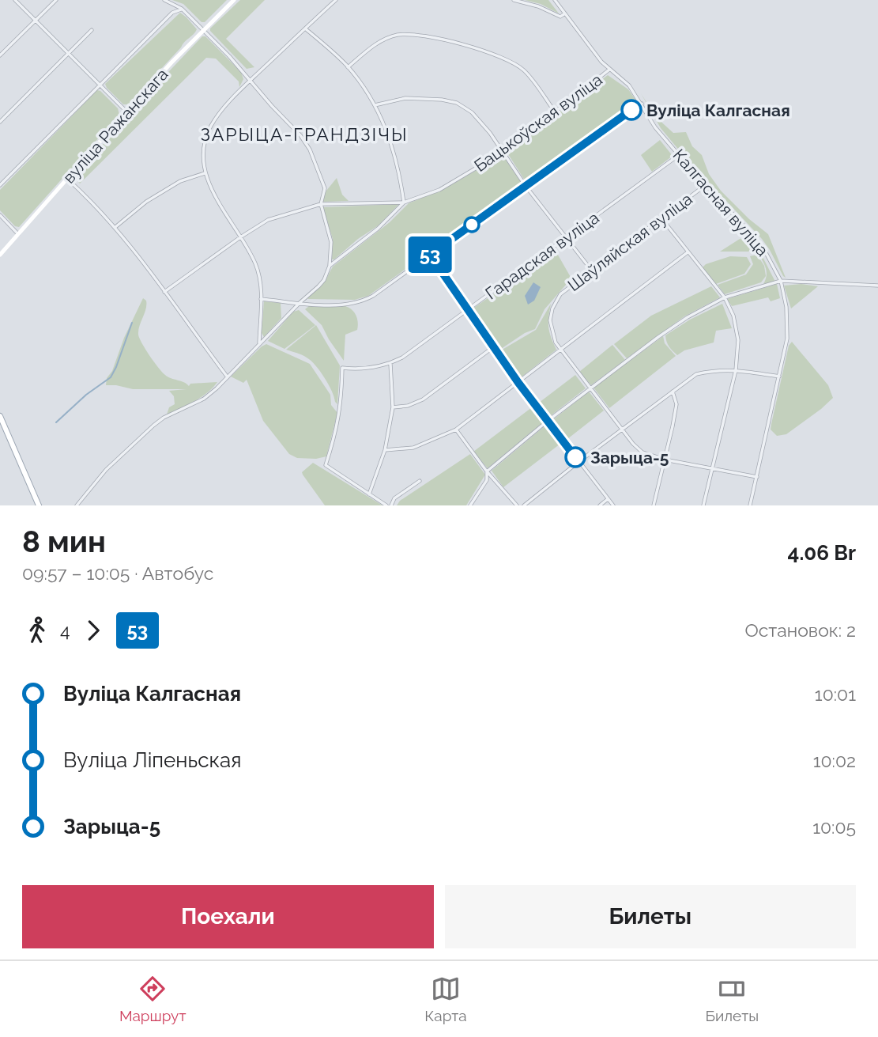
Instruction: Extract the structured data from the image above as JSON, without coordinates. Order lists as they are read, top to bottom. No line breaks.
{"streets":{"street":["Бацькоўская вуліца","вуліца Ражанскага","Калгасная вуліца","Шаўляйская вуліца","Гарадская вуліца"]},"crossings":[["Бацькоўская вуліца","Калгасная вуліца"],["Калгасная вуліца","Шаўляйская вуліца"],["Калгасная вуліца","Гарадская вуліца"]],"districts":["ЗАРЫЦА-ГРАНДЗІЧЫ"],"places":["Вуліца Калгасная","Зарыца-5"],"lines":["bus line 53"],"page":{"on_map":"53","heading":["8 мин","09:57 – 10:05 · Автобус","4.06 Br"],"legs":["4","53","Остановок: 2"],"list":[{"name":"Вуліца Калгасная","value":"10:01"},{"name":"Вуліца Ліпеньская","value":"10:02"},{"name":"Зарыца-5","value":"10:05"}],"buttons":["Поехали","Билеты"],"tabs":["Маршрут","Карта","Билеты"]}}
